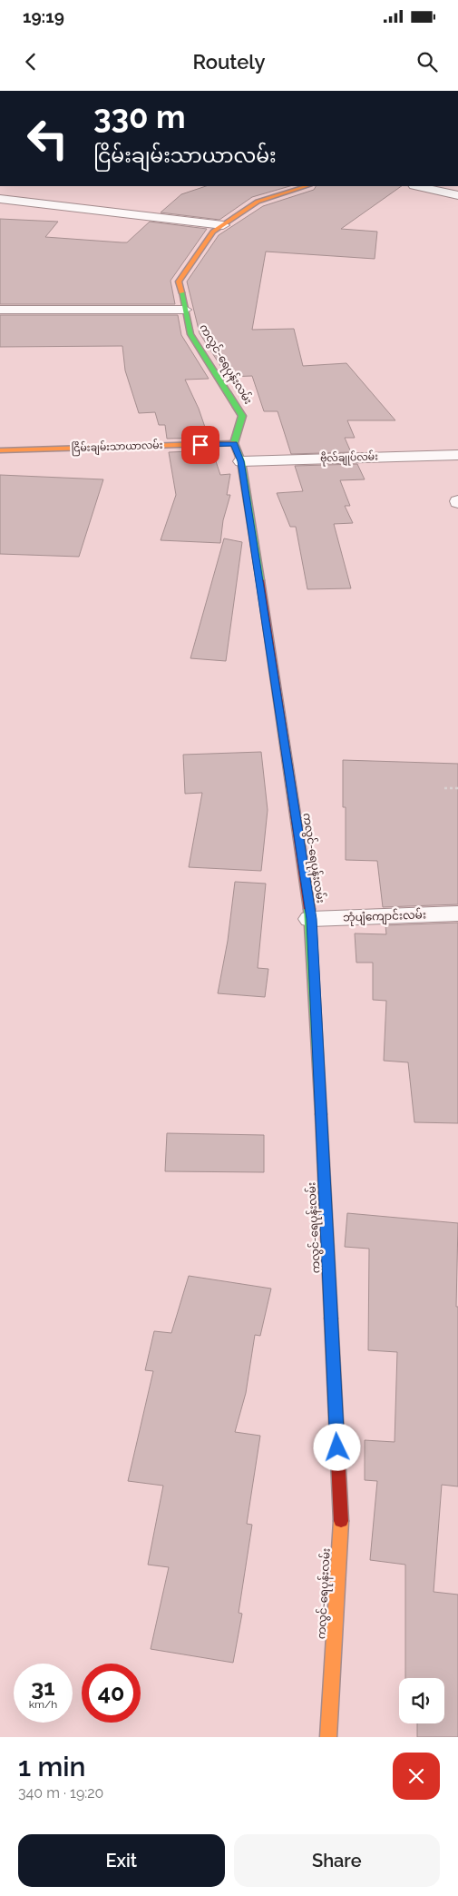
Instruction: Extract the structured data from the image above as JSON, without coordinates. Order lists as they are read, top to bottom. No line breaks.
{"streets":{"street":["ကလွင်-ရေပုန်းလမ်း","ငြိမ်းချမ်းသာယာလမ်း","ဗိုလ်ချုပ်လမ်း","ဘုံပျံကျောင်းလမ်း"]},"crossings":[["ကလွင်-ရေပုန်းလမ်း","ငြိမ်းချမ်းသာယာလမ်း"],["ကလွင်-ရေပုန်းလမ်း","ဗိုလ်ချုပ်လမ်း"],["ကလွင်-ရေပုန်းလမ်း","ဘုံပျံကျောင်းလမ်း"]],"page":{"status":"19:19","header":"Routely","turn":["330 m","ငြိမ်းချမ်းသာယာလမ်း"],"speed":"31 km/h","limit":"40","heading":["1 min","340 m · 19:20"],"buttons":["Exit","Share"]}}
